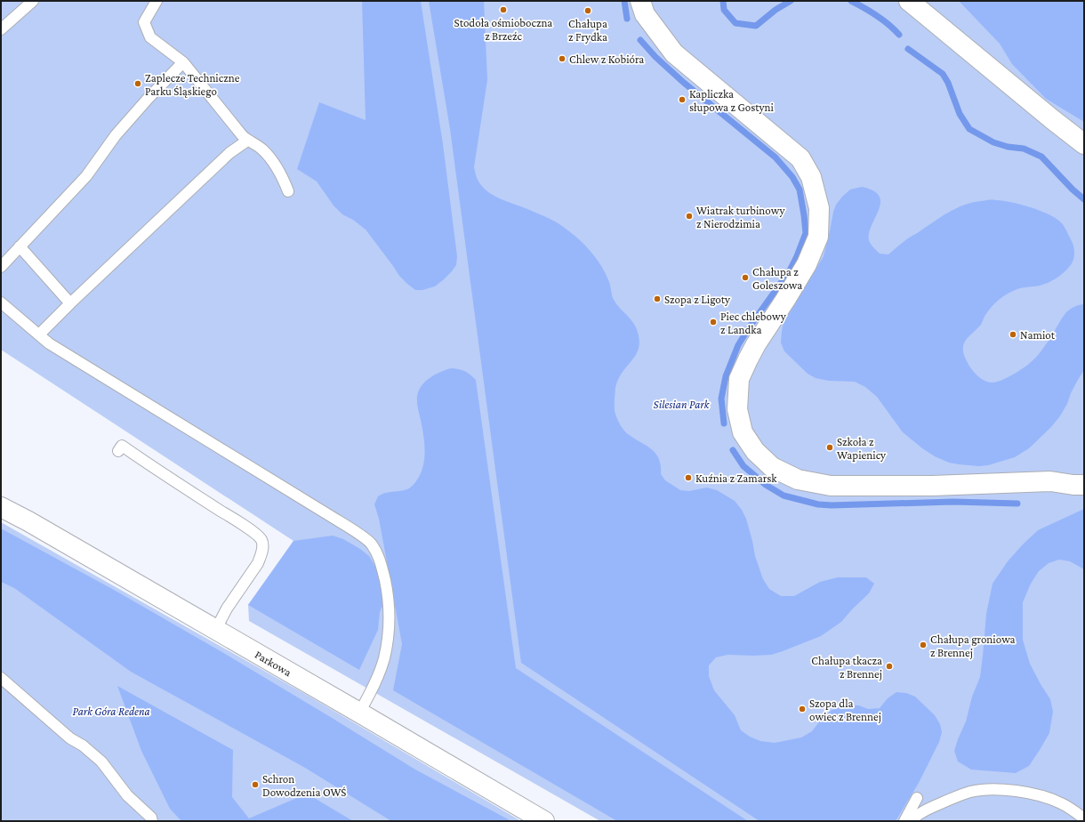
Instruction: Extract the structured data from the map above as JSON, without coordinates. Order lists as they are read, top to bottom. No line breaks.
{"streets":{"street":["Parkowa"]},"parks":["Silesian Park","Park Góra Redena"],"places":["Stodoła ośmioboczna z Brzeźc","Chałupa z Frydka","Chlew z Kobióra","Zaplecze Techniczne Parku Śląskiego","Kapliczka słupowa z Gostyni","Wiatrak turbinowy z Nierodzimia","Chałupa z Goleszowa","Szopa z Ligoty","Piec chlebowy z Landka","Namiot","Szkoła z Wapienicy","Kuźnia z Zamarsk","Chałupa groniowa z Brennej","Chałupa tkacza z Brennej","Szopa dla owiec z Brennej","Schron Dowodzenia OWŚ"]}
